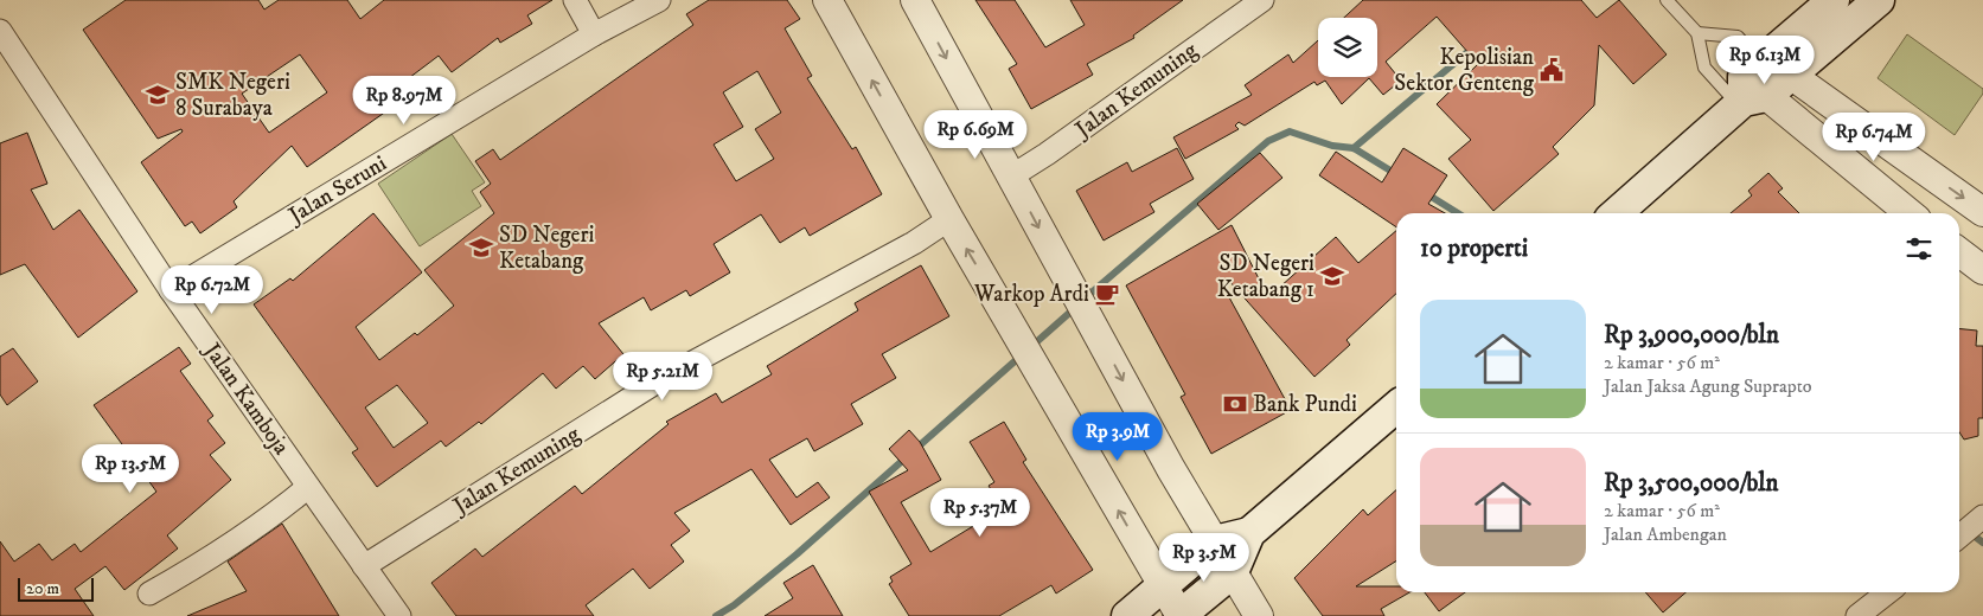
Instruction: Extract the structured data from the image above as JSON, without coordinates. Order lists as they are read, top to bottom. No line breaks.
{"streets":{"street":["Jalan Kemuning","Jalan Seruni","Jalan Kamboja"]},"crossings":[["Jalan Kemuning","Jalan Kamboja"],["Jalan Seruni","Jalan Kamboja"]],"places":{"public building":["Kepolisian Sektor Genteng"],"school or university":["SMK Negeri 8 Surabaya","SD Negeri Ketabang","SD Negeri Ketabang 1"],"cafe":["Warkop Ardi"],"bank":["Bank Pundi"]},"scale_bar":"20 m","page":{"price":["Rp 6.13M","Rp 8.97M","Rp 6.69M","Rp 6.74M","Rp 6.72M","Rp 5.21M","Rp 3.9M","Rp 13.5M","Rp 5.37M","Rp 3.5M"],"heading":"10 properti","list":[{"name":"Rp 3,900,000/bln","note":"2 kamar · 56 m² · Jalan Jaksa Agung Suprapto"},{"name":"Rp 3,500,000/bln","note":"2 kamar · 56 m² · Jalan Ambengan"}],"scale":"20 m"}}
